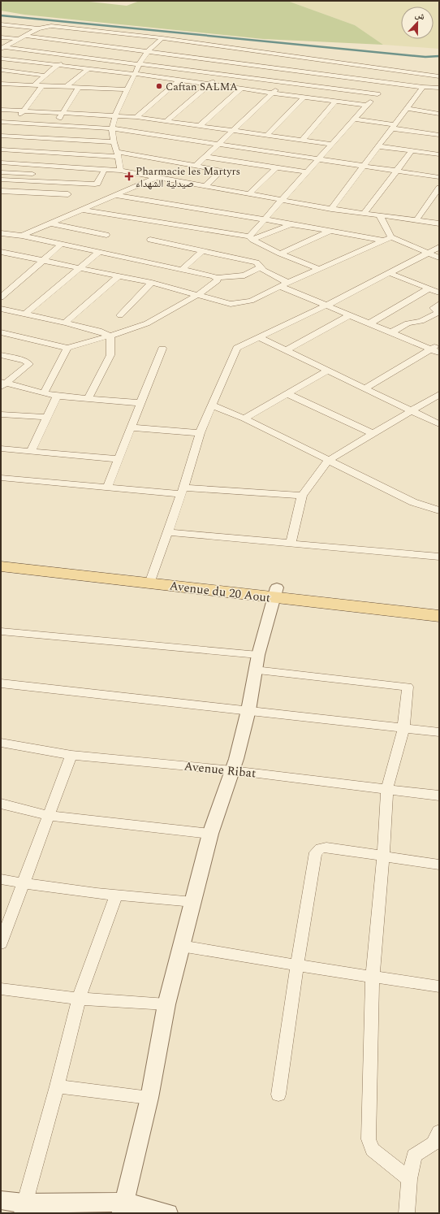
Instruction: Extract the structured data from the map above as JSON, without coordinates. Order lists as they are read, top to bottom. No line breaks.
{"streets":{"main road":["Avenue du 20 Aout"],"street":["Avenue Ribat"]},"places":{"other":["Caftan SALMA"],"health":["Pharmacie les Martyrs صيدلية الشهداء"]},"north":"top"}
